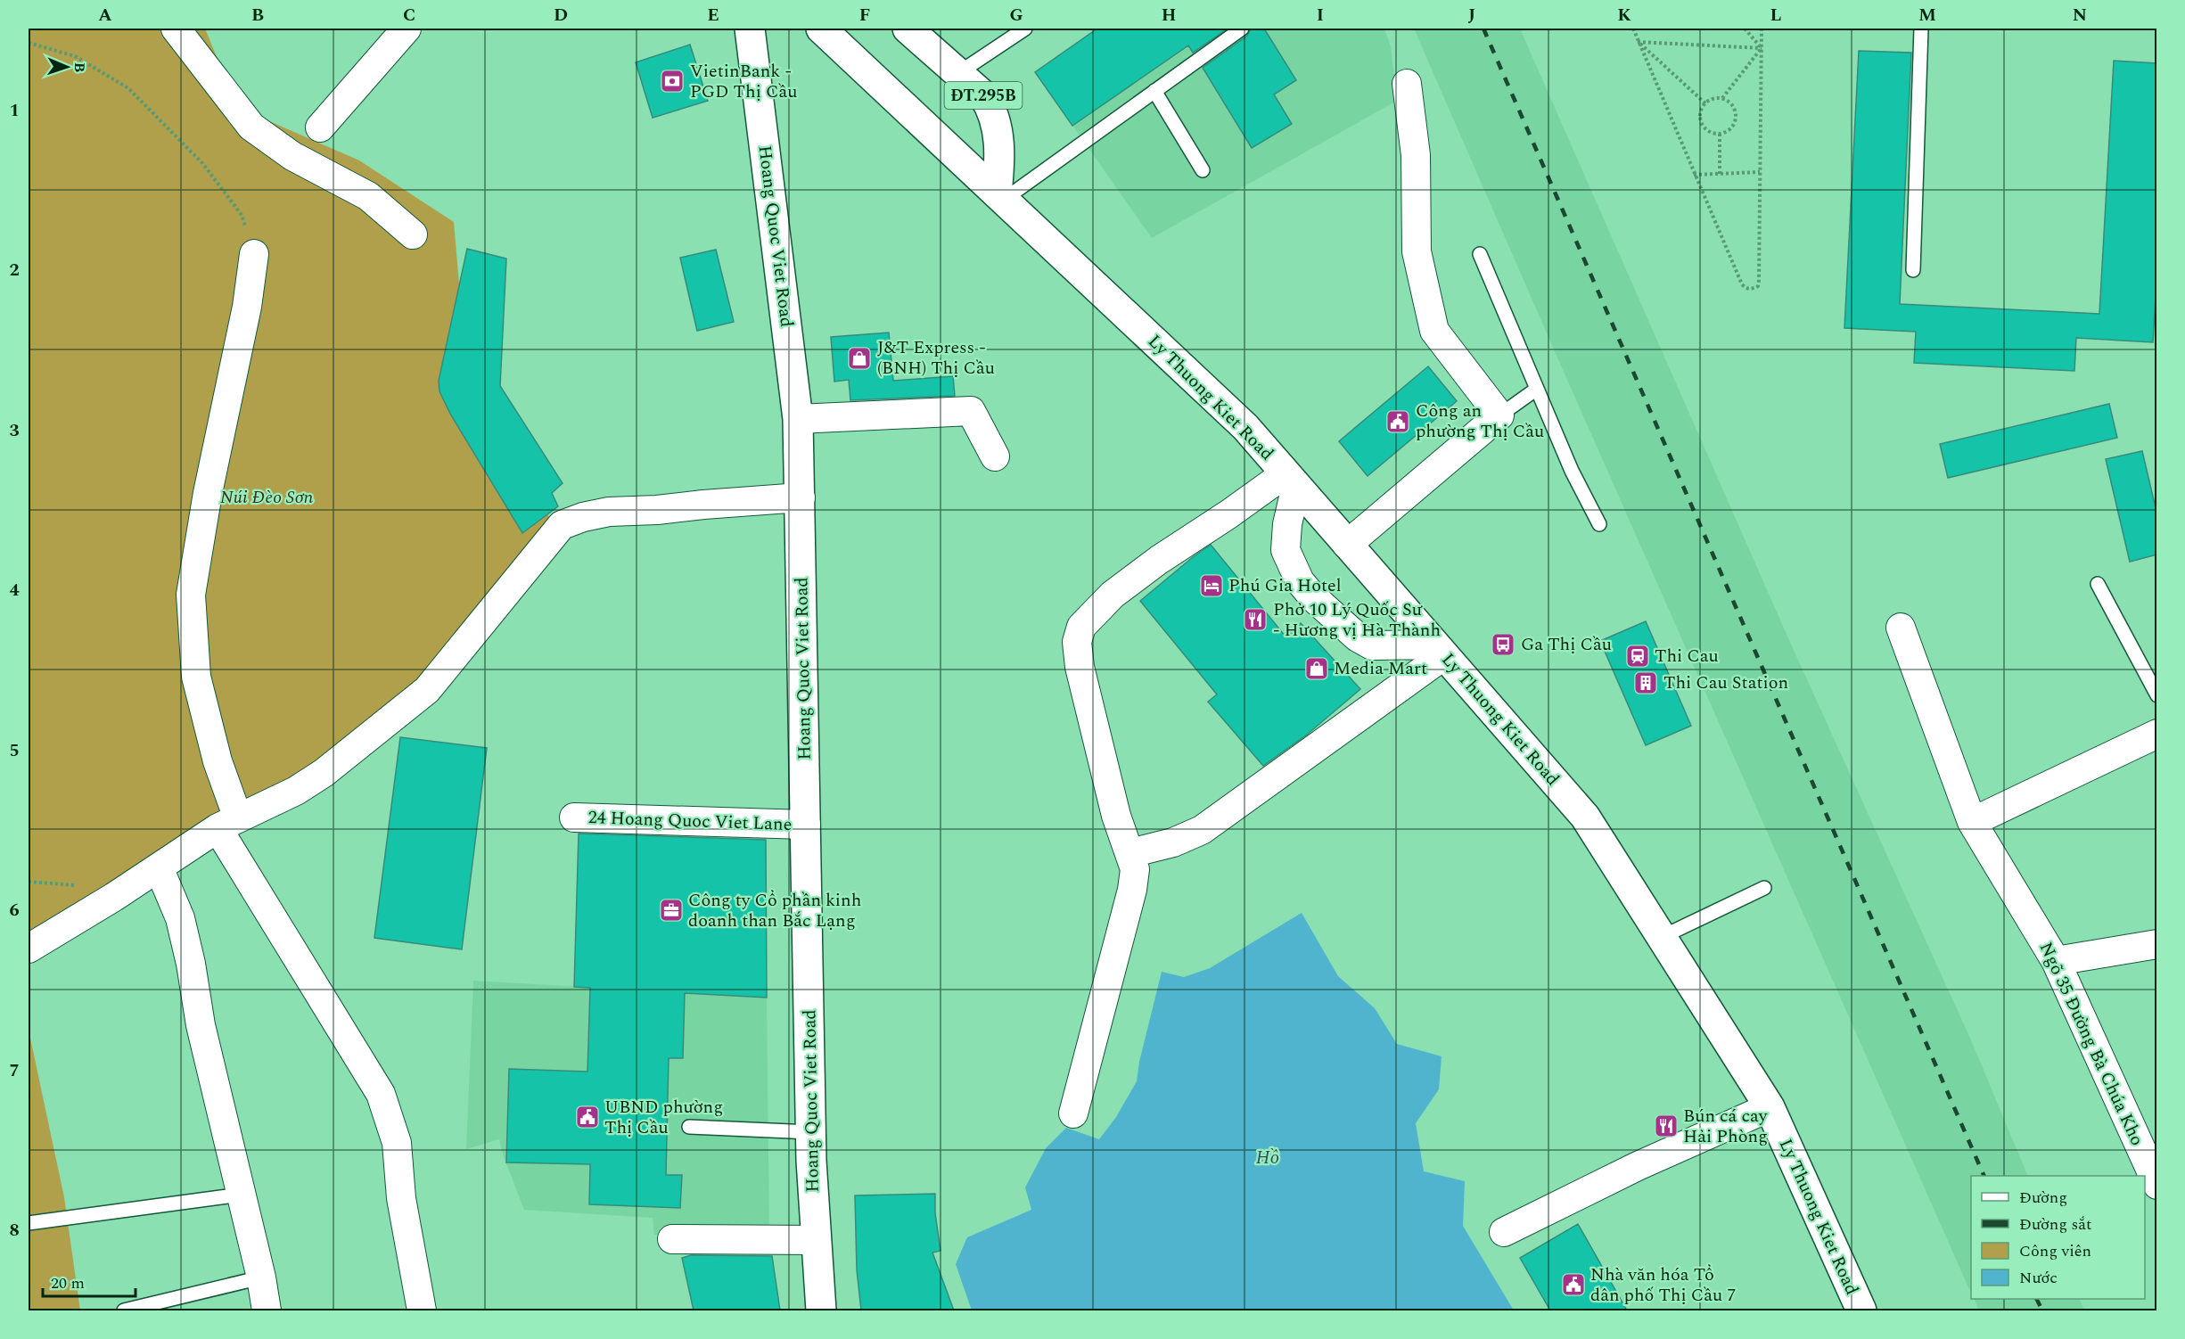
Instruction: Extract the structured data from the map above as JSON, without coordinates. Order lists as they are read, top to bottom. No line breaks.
{"streets":{"main road":["ĐT.295B","Hoang Quoc Viet Road","Ly Thuong Kiet Road"],"street":["24 Hoang Quoc Viet Lane","Ngõ 35 Đường Bà Chúa Kho"]},"crossings":[["ĐT.295B","Ly Thuong Kiet Road"],["Hoang Quoc Viet Road","24 Hoang Quoc Viet Lane"]],"water":["Hồ"],"parks":["Núi Đèo Sơn"],"places":{"bank":["VietinBank - PGD Thị Cầu"],"shop":["J&T Express - (BNH) Thị Cầu","Media Mart"],"public building":["Công an phường Thị Cầu","UBND phường Thị Cầu","Nhà văn hóa Tổ dân phố Thị Cầu 7"],"hotel":["Phú Gia Hotel"],"restaurant":["Phở 10 Lý Quốc Sư - Hương vị Hà Thành","Bún cá cay Hải Phòng"],"bus stop":["Ga Thị Cầu"],"station":["Thi Cau"],"building":["Thi Cau Station"],"office":["Công ty Cổ phần kinh doanh than Bắc Lạng"]},"legend":["Đường","Đường sắt","Công viên","Nước"],"scale_bar":"20 m","north":"right","grid":{"columns":["A","B","C","D","E","F","G","H","I","J","K","L","M","N"],"rows":["1","2","3","4","5","6","7","8"]}}
